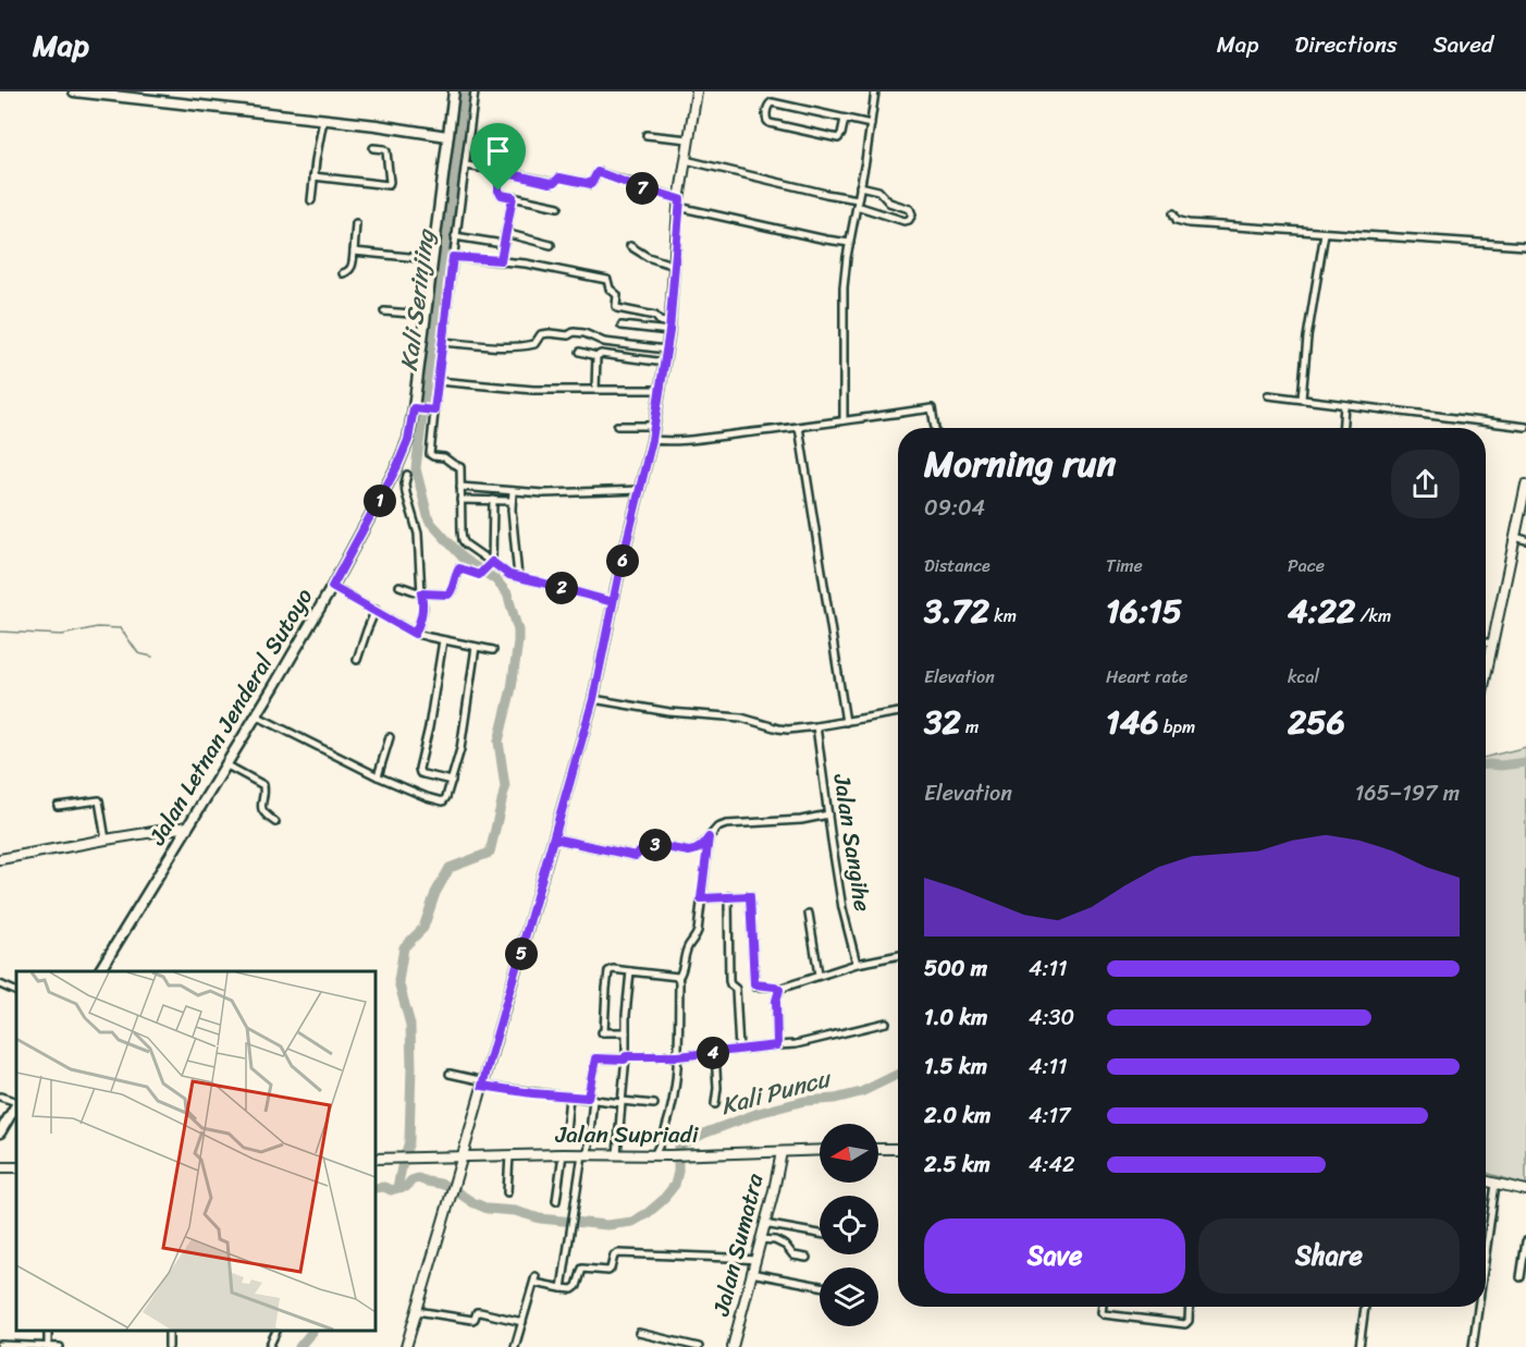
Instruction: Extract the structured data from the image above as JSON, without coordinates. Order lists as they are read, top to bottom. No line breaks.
{"streets":{"main road":["Jalan Letnan Jenderal Sutoyo","Jalan Supriadi","Jalan Sumatra"],"street":["Jalan Sangihe"]},"crossings":[["Jalan Supriadi","Jalan Sumatra"]],"water":["Kali Serinjing","Kali Puncu"],"north":"left","page":{"header":"Map","nav":["Map","Directions","Saved"],"pins":["7","1","6","2","3","5","4"],"heading":["Morning run","09:04"],"stats":[["Distance","3.72 km"],["Time","16:15"],["Pace","4:22 /km"],["Elevation","32 m"],["Heart rate","146 bpm"],["kcal","256"]],"chart":["Elevation","165–197 m"],"list":[{"name":"500 m","note":"4:11"},{"name":"1.0 km","note":"4:30"},{"name":"1.5 km","note":"4:11"},{"name":"2.0 km","note":"4:17"},{"name":"2.5 km","note":"4:42"}],"buttons":["Save","Share"]}}
